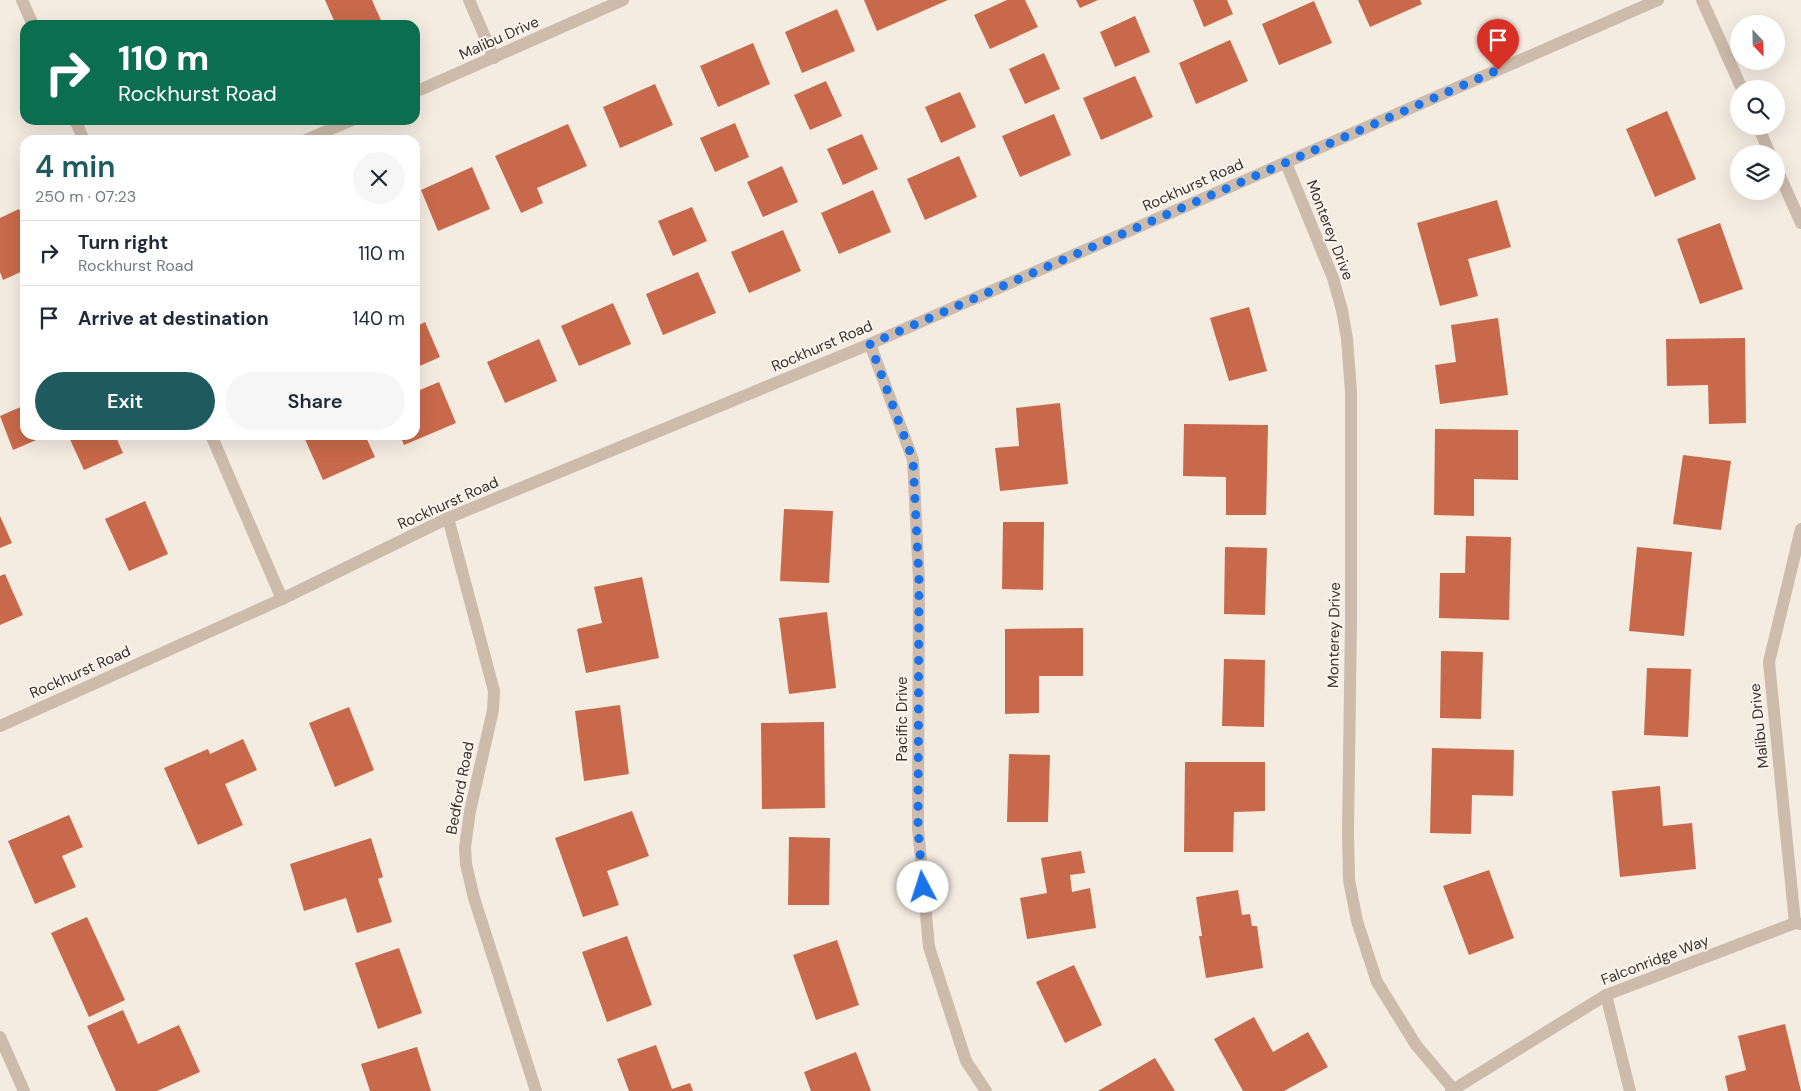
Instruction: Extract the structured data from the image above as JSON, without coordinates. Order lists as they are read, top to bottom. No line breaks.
{"streets":{"street":["Malibu Drive","Rockhurst Road","Monterey Drive","Pacific Drive","Bedford Road","Falconridge Way"]},"crossings":[["Malibu Drive","Falconridge Way"],["Rockhurst Road","Monterey Drive"],["Rockhurst Road","Pacific Drive"],["Rockhurst Road","Bedford Road"],["Monterey Drive","Falconridge Way"]],"north":"bottom","page":{"turn":["110 m","Rockhurst Road"],"heading":["4 min","250 m · 07:23"],"list":[{"name":"Turn right","note":"Rockhurst Road","value":"110 m"},{"name":"Arrive at destination","value":"140 m"}],"buttons":["Exit","Share"]}}
